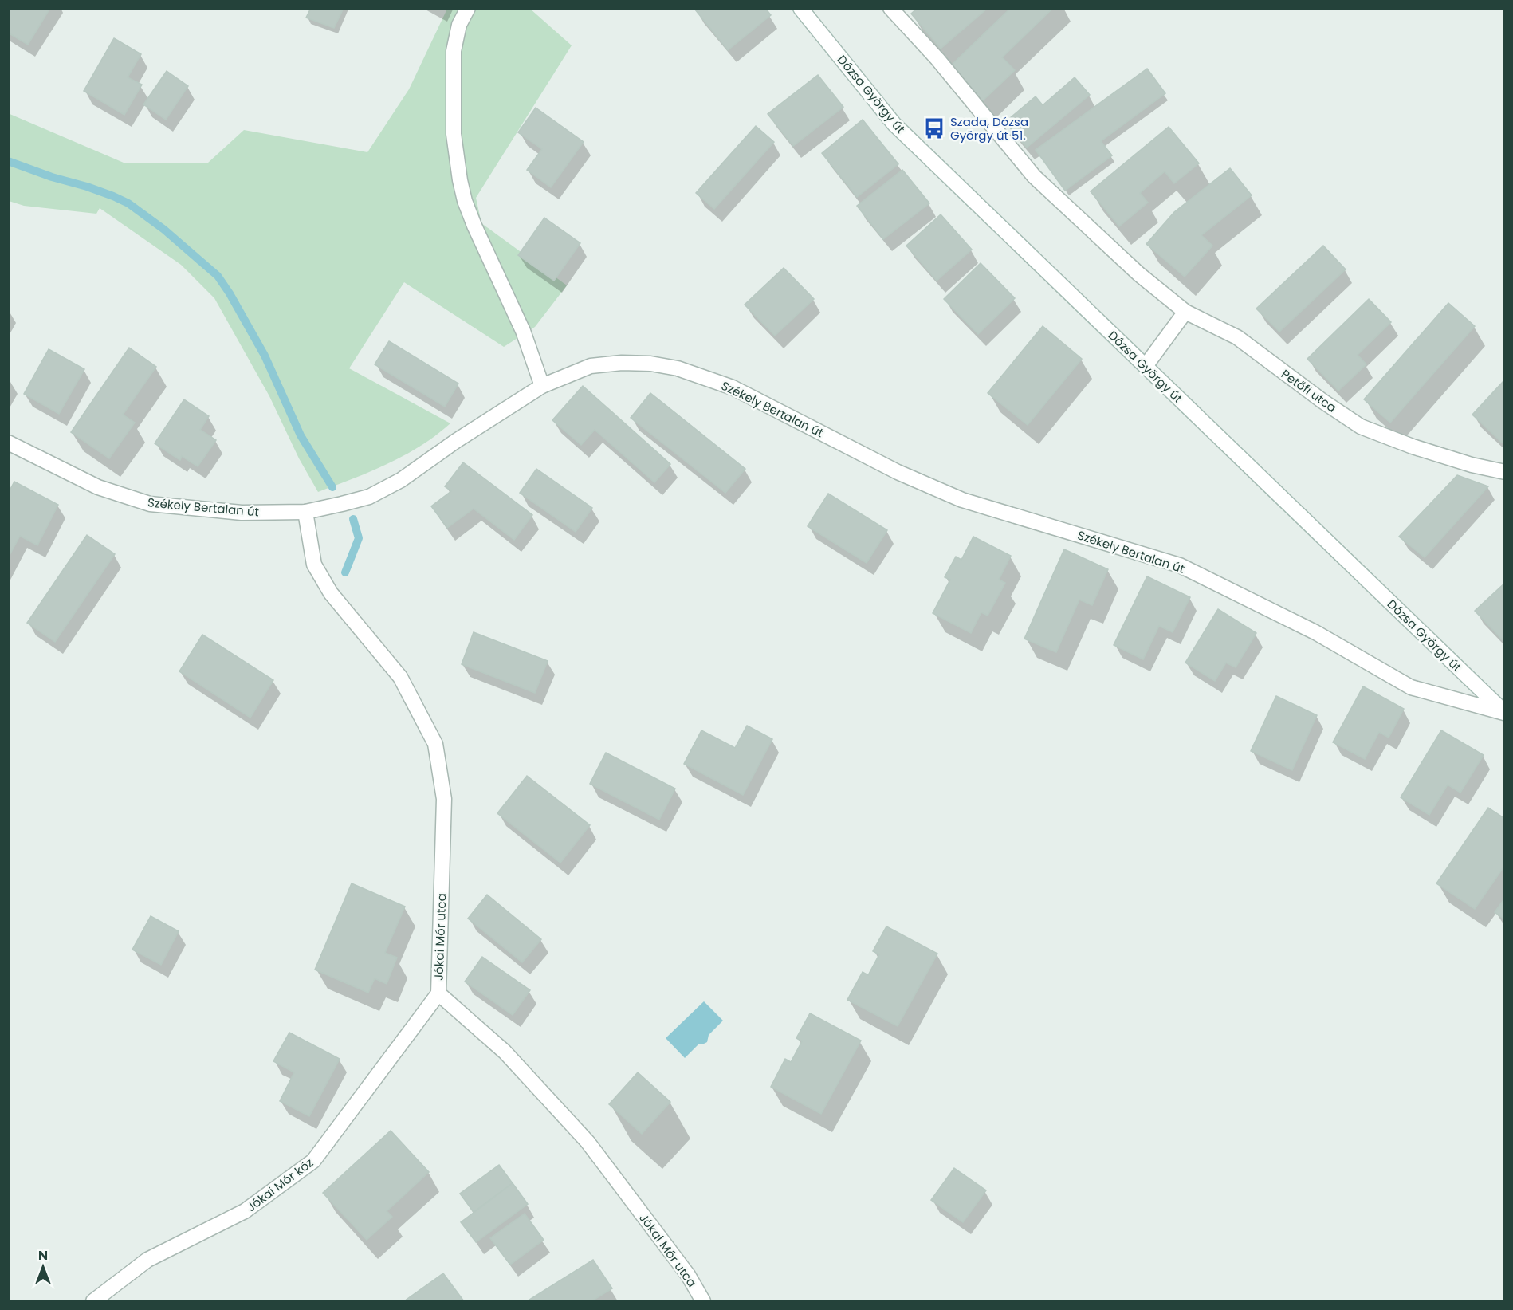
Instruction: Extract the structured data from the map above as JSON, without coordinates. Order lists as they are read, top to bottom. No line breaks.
{"streets":{"street":["Dózsa György út","Petőfi utca","Székely Bertalan út","Jókai Mór utca","Jókai Mór köz"]},"crossings":[["Dózsa György út","Székely Bertalan út"],["Székely Bertalan út","Jókai Mór utca"],["Jókai Mór utca","Jókai Mór köz"]],"places":{"bus stop":["Szada, Dózsa György út 51."]},"north":"top"}
